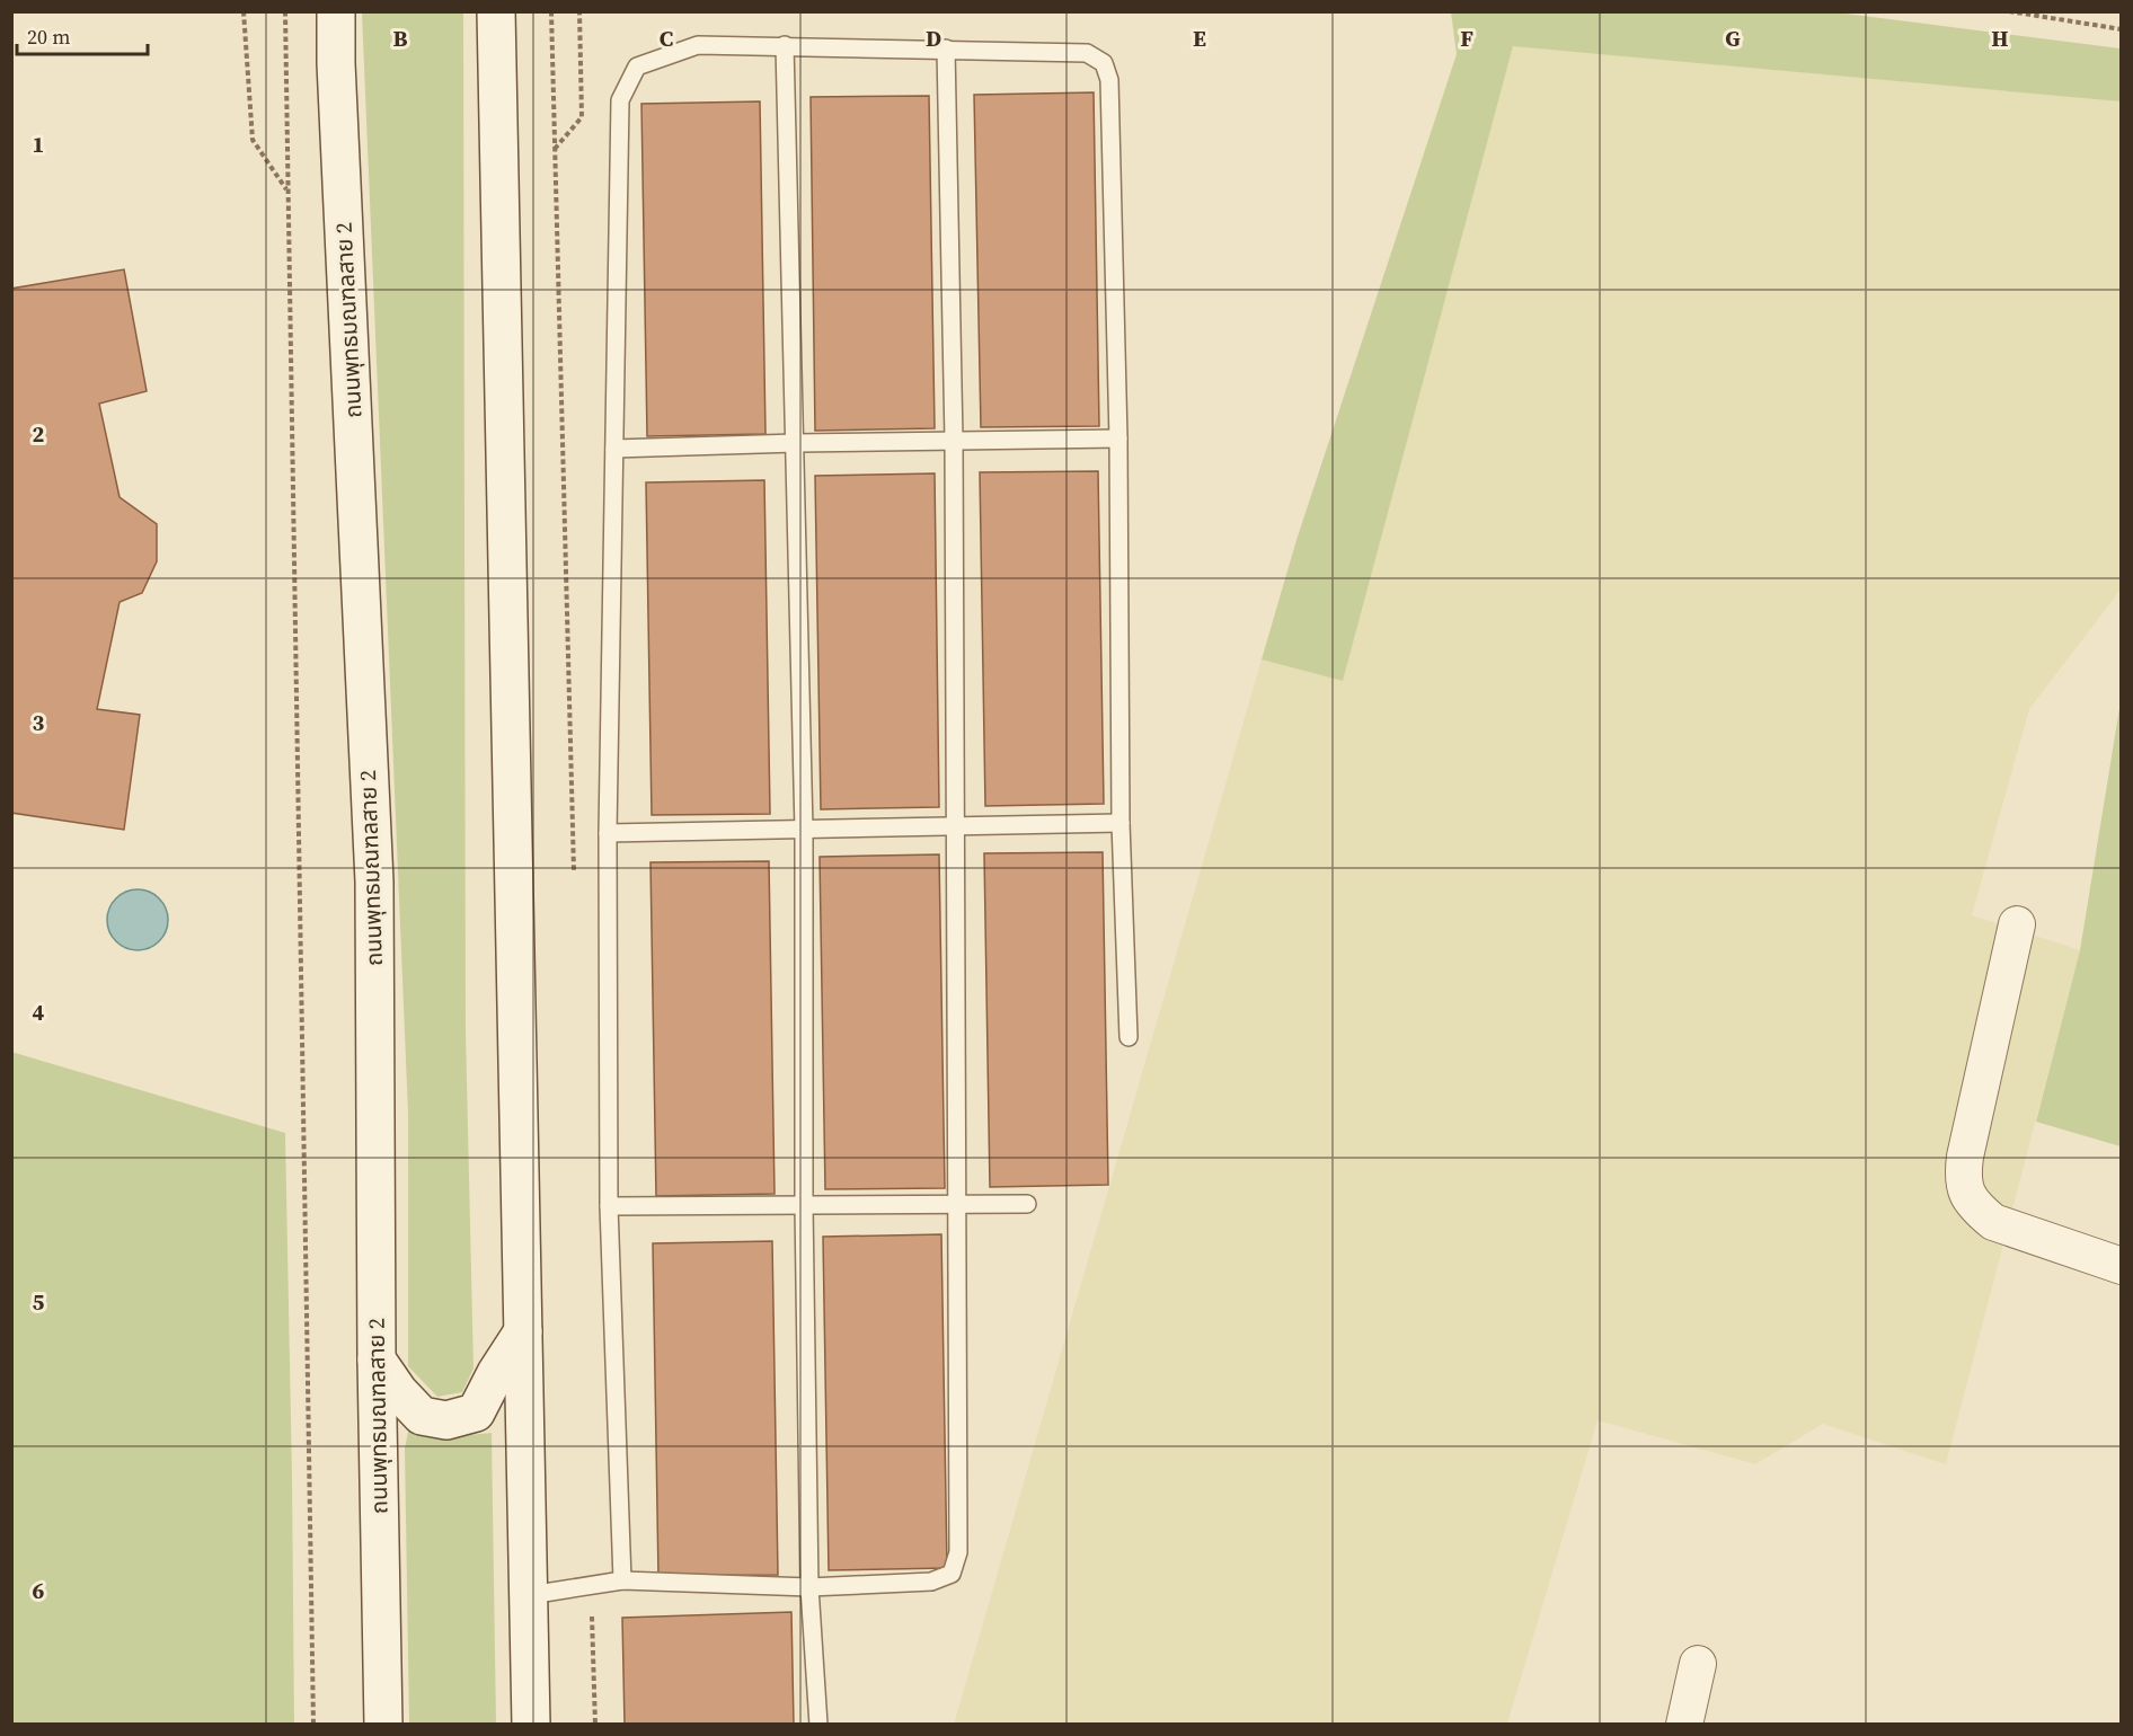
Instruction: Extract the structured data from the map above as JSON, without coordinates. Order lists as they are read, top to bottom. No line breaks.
{"streets":{"main road":["ถนนพุทธมณฑลสาย 2"]},"scale_bar":"20 m","grid":{"columns":["B","C","D","E","F","G","H"],"rows":["1","2","3","4","5","6"]}}
